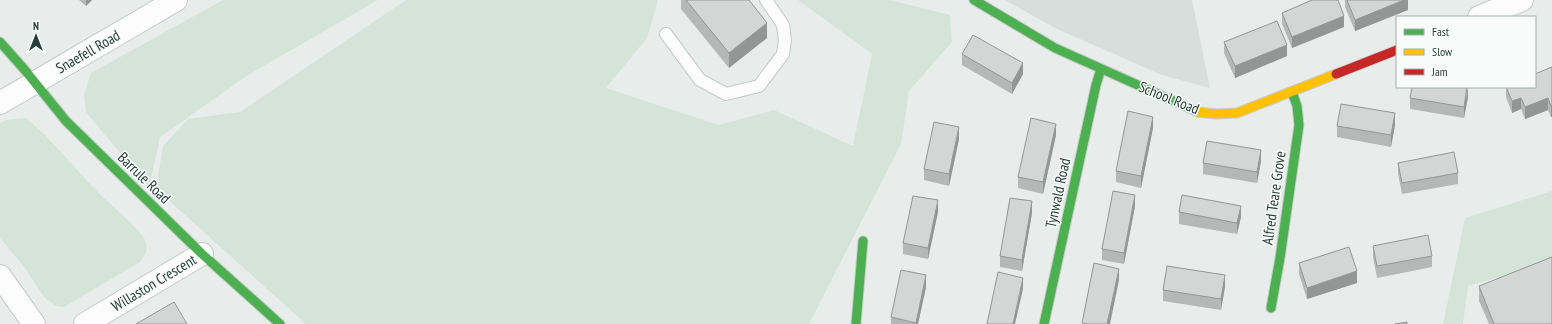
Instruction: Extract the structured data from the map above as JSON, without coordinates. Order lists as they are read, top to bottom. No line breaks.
{"streets":{"street":["Snaefell Road","School Road","Barrule Road","Tynwald Road","Alfred Teare Grove","Willaston Crescent"]},"crossings":[["Snaefell Road","Barrule Road"],["School Road","Tynwald Road"],["School Road","Alfred Teare Grove"],["Barrule Road","Willaston Crescent"]],"legend":["Fast","Slow","Jam"],"north":"top"}
